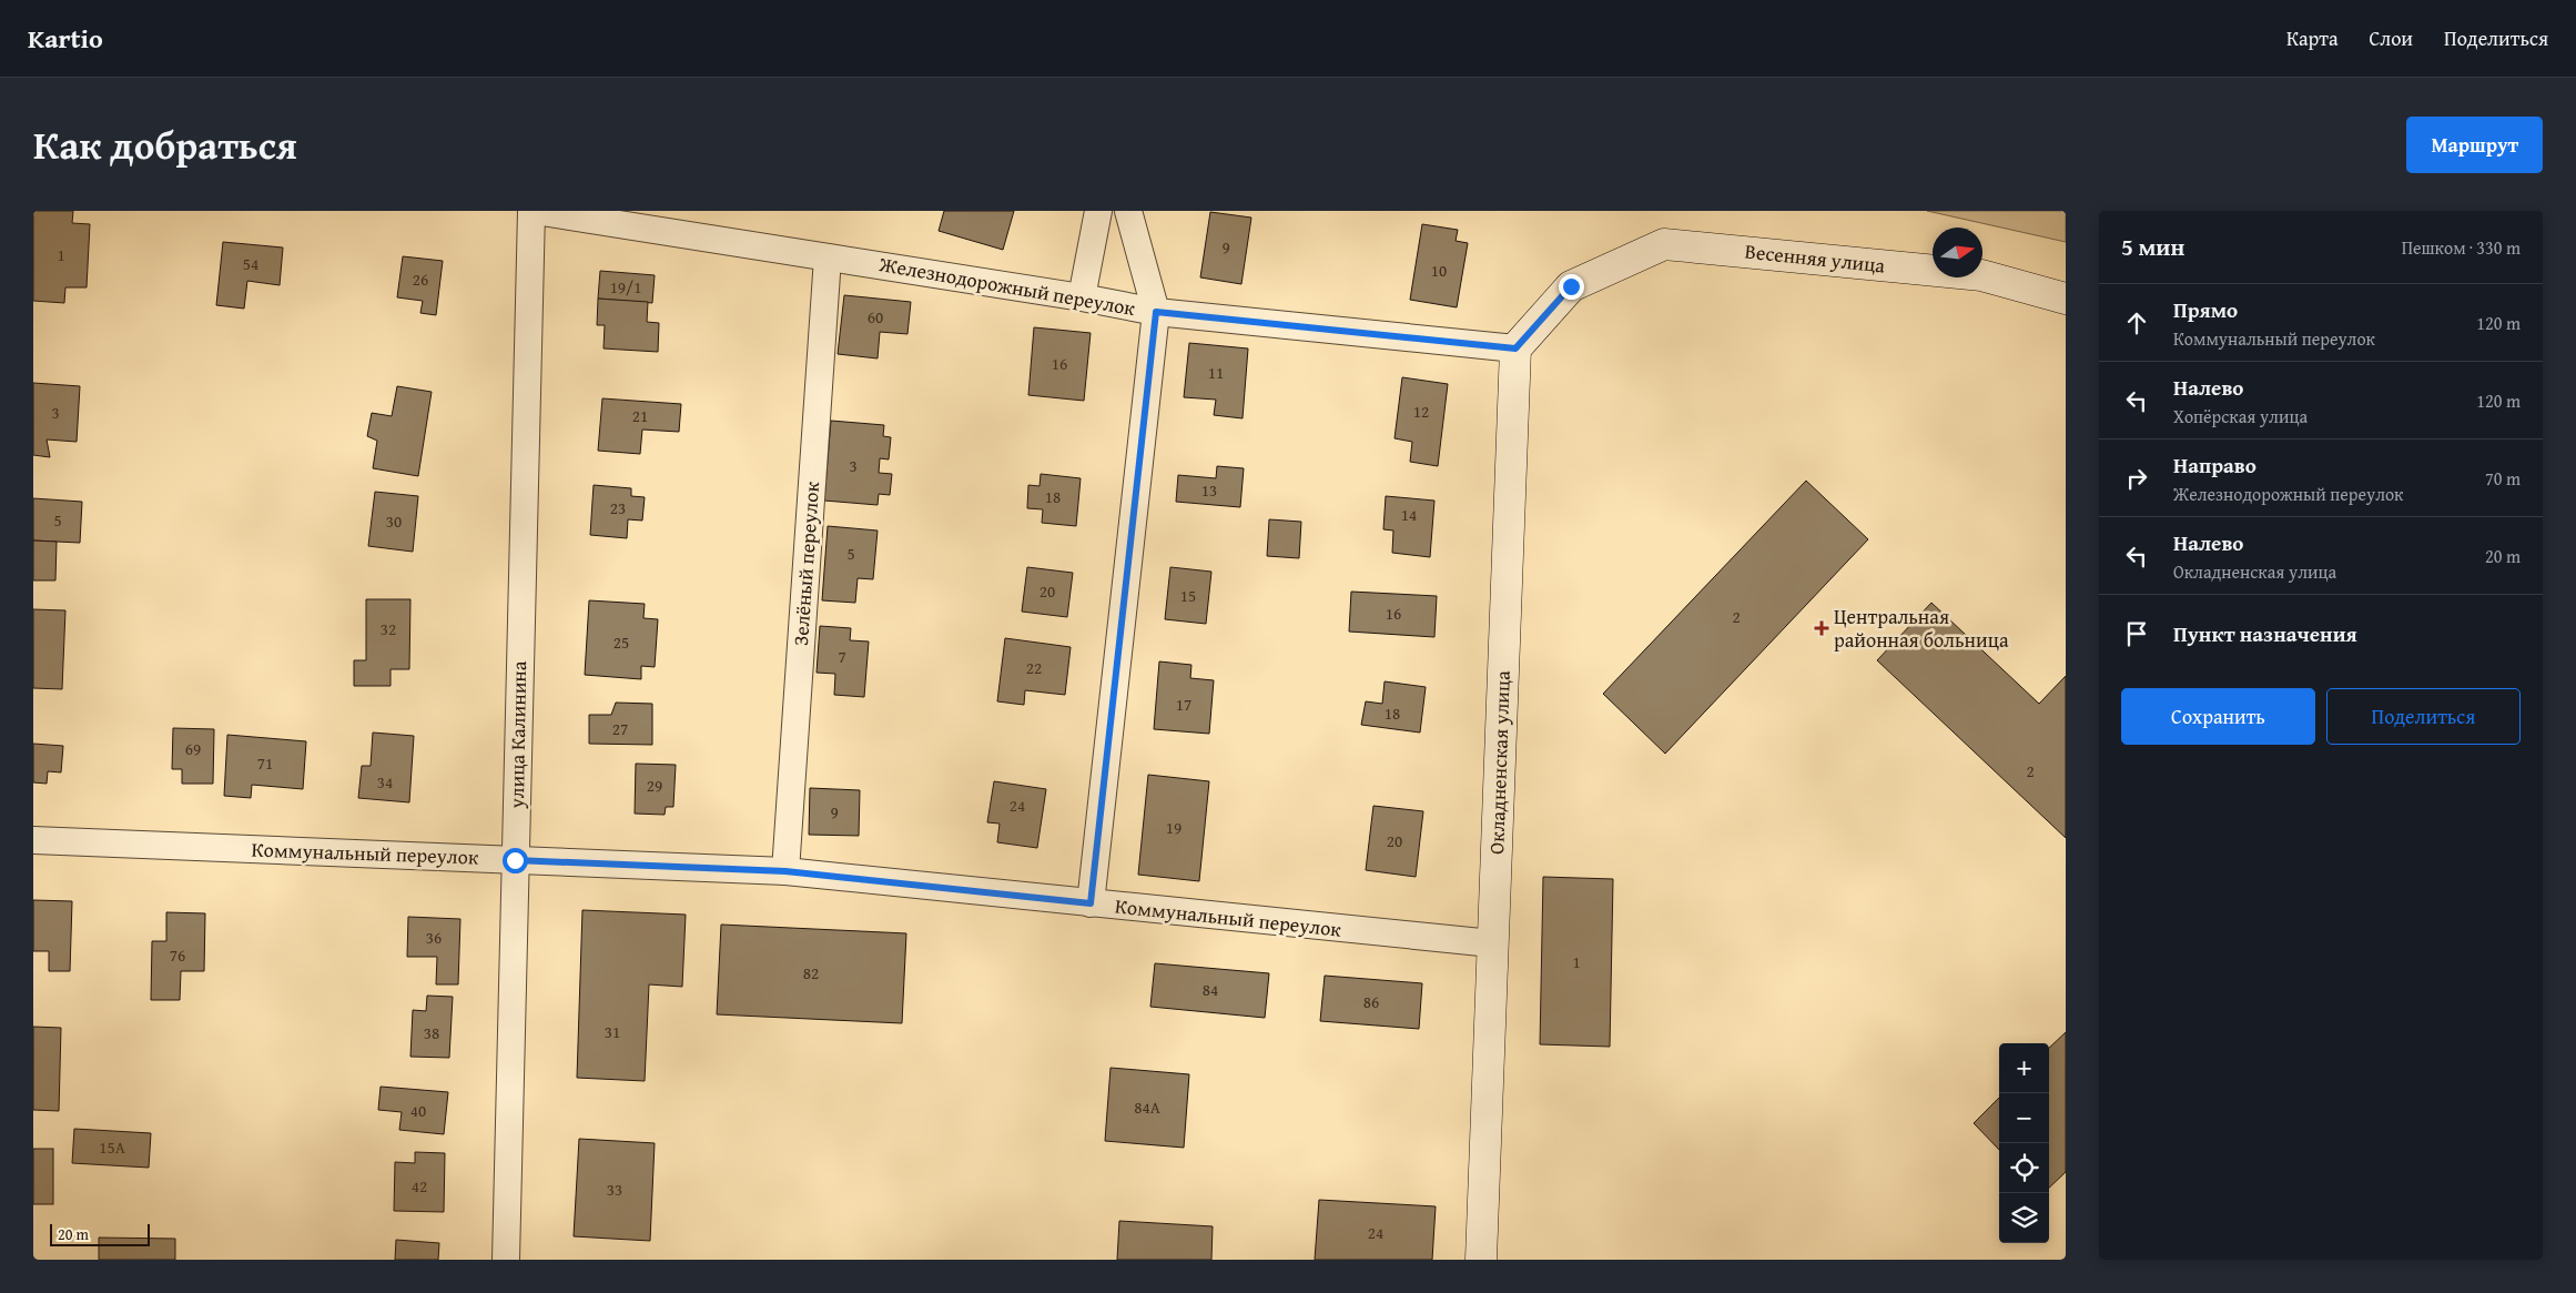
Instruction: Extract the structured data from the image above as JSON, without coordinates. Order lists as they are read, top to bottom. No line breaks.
{"streets":{"main road":["Весенняя улица","Окладненская улица"],"street":["Железнодорожный переулок","Зелёный переулок","улица Калинина","Коммунальный переулок"]},"crossings":[["Весенняя улица","Железнодорожный переулок"],["Весенняя улица","Окладненская улица"],["Железнодорожный переулок","Зелёный переулок"],["Железнодорожный переулок","улица Калинина"],["Железнодорожный переулок","Окладненская улица"],["Зелёный переулок","Коммунальный переулок"],["улица Калинина","Коммунальный переулок"],["Окладненская улица","Коммунальный переулок"]],"places":{"health":["Центральная районная больница"]},"house_numbers":["9","1","54","10","26","19/1","60","16","11","12","3","21","3","13","18","23","14","5","30","5","20","15","16","2","32","25","7","22","17","18","27","69","71","2","34","29","24","9","19","20","36","76","1","82","84","86","31","38","84А","40","15А","42","33","24"],"scale_bar":"20 m","north":"right","page":{"header":"Kartio","nav":["Карта","Слои","Поделиться"],"title":"Как добраться","buttons":["Маршрут",["Сохранить","Поделиться"]],"heading":["5 мин","Пешком · 330 m"],"list":[["Прямо","Коммунальный переулок","120 m"],["Налево","Хопёрская улица","120 m"],["Направо","Железнодорожный переулок","70 m"],["Налево","Окладненская улица","20 m"],"Пункт назначения"],"map_buttons":["+","−"],"scale":"20 m"}}
